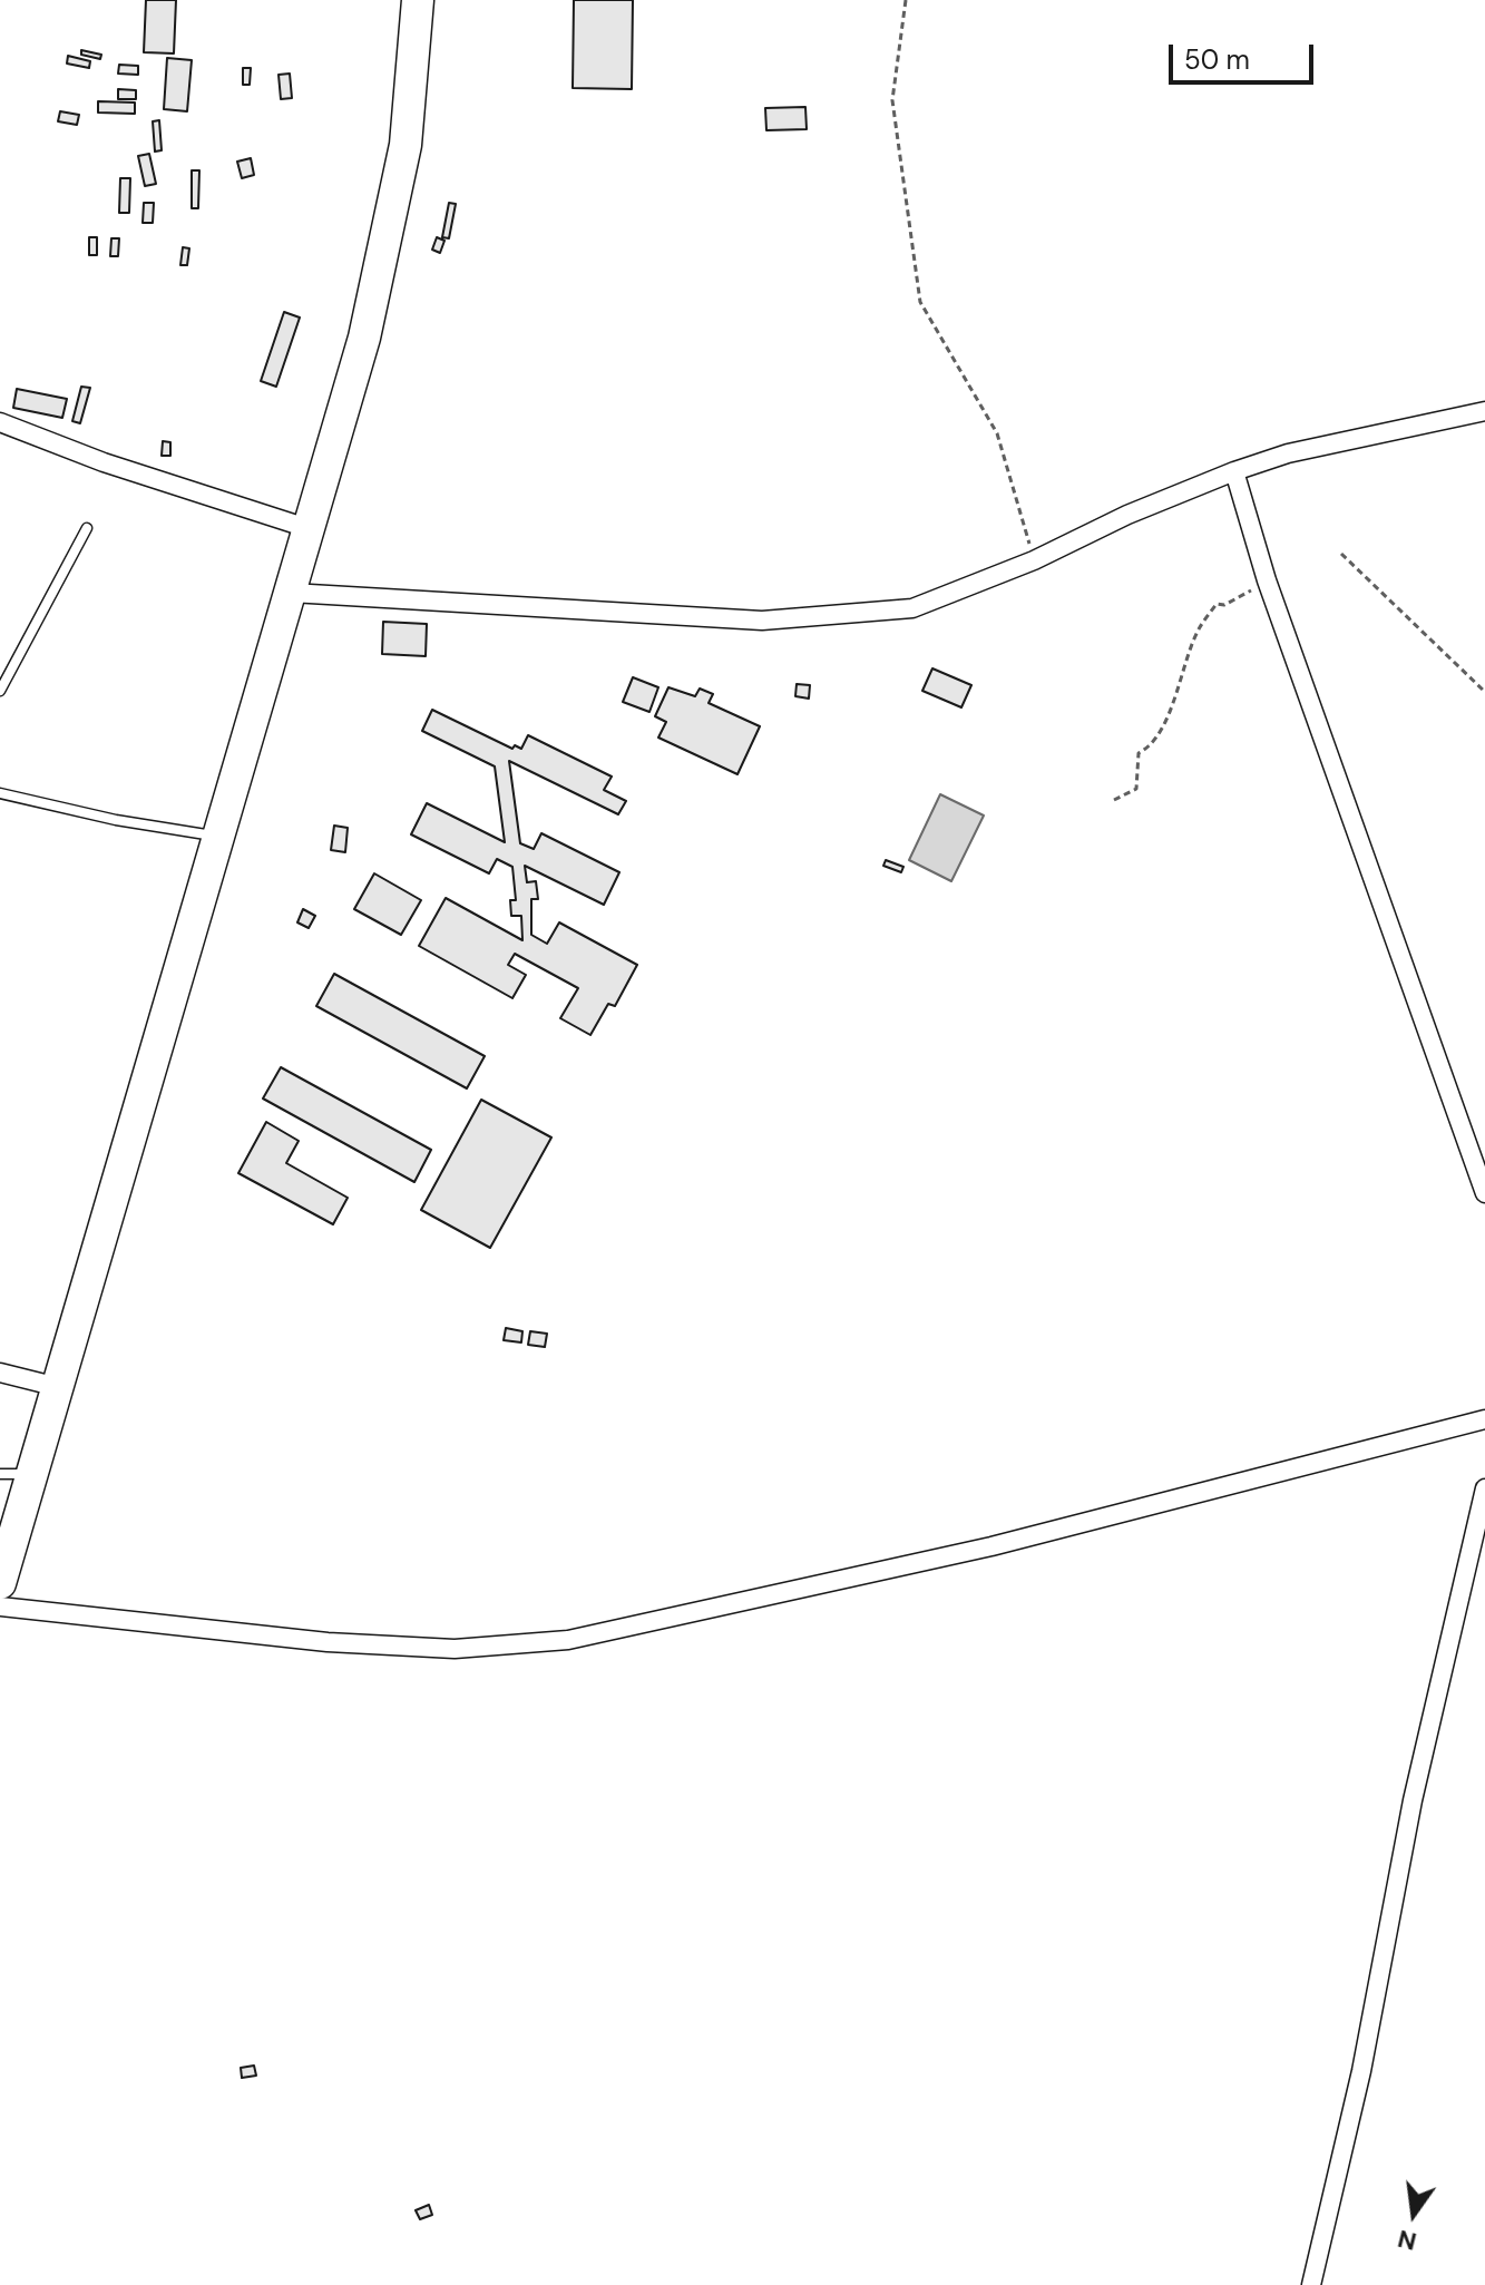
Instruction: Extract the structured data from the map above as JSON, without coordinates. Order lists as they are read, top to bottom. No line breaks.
{"scale_bar":"50 m","north":"bottom"}
